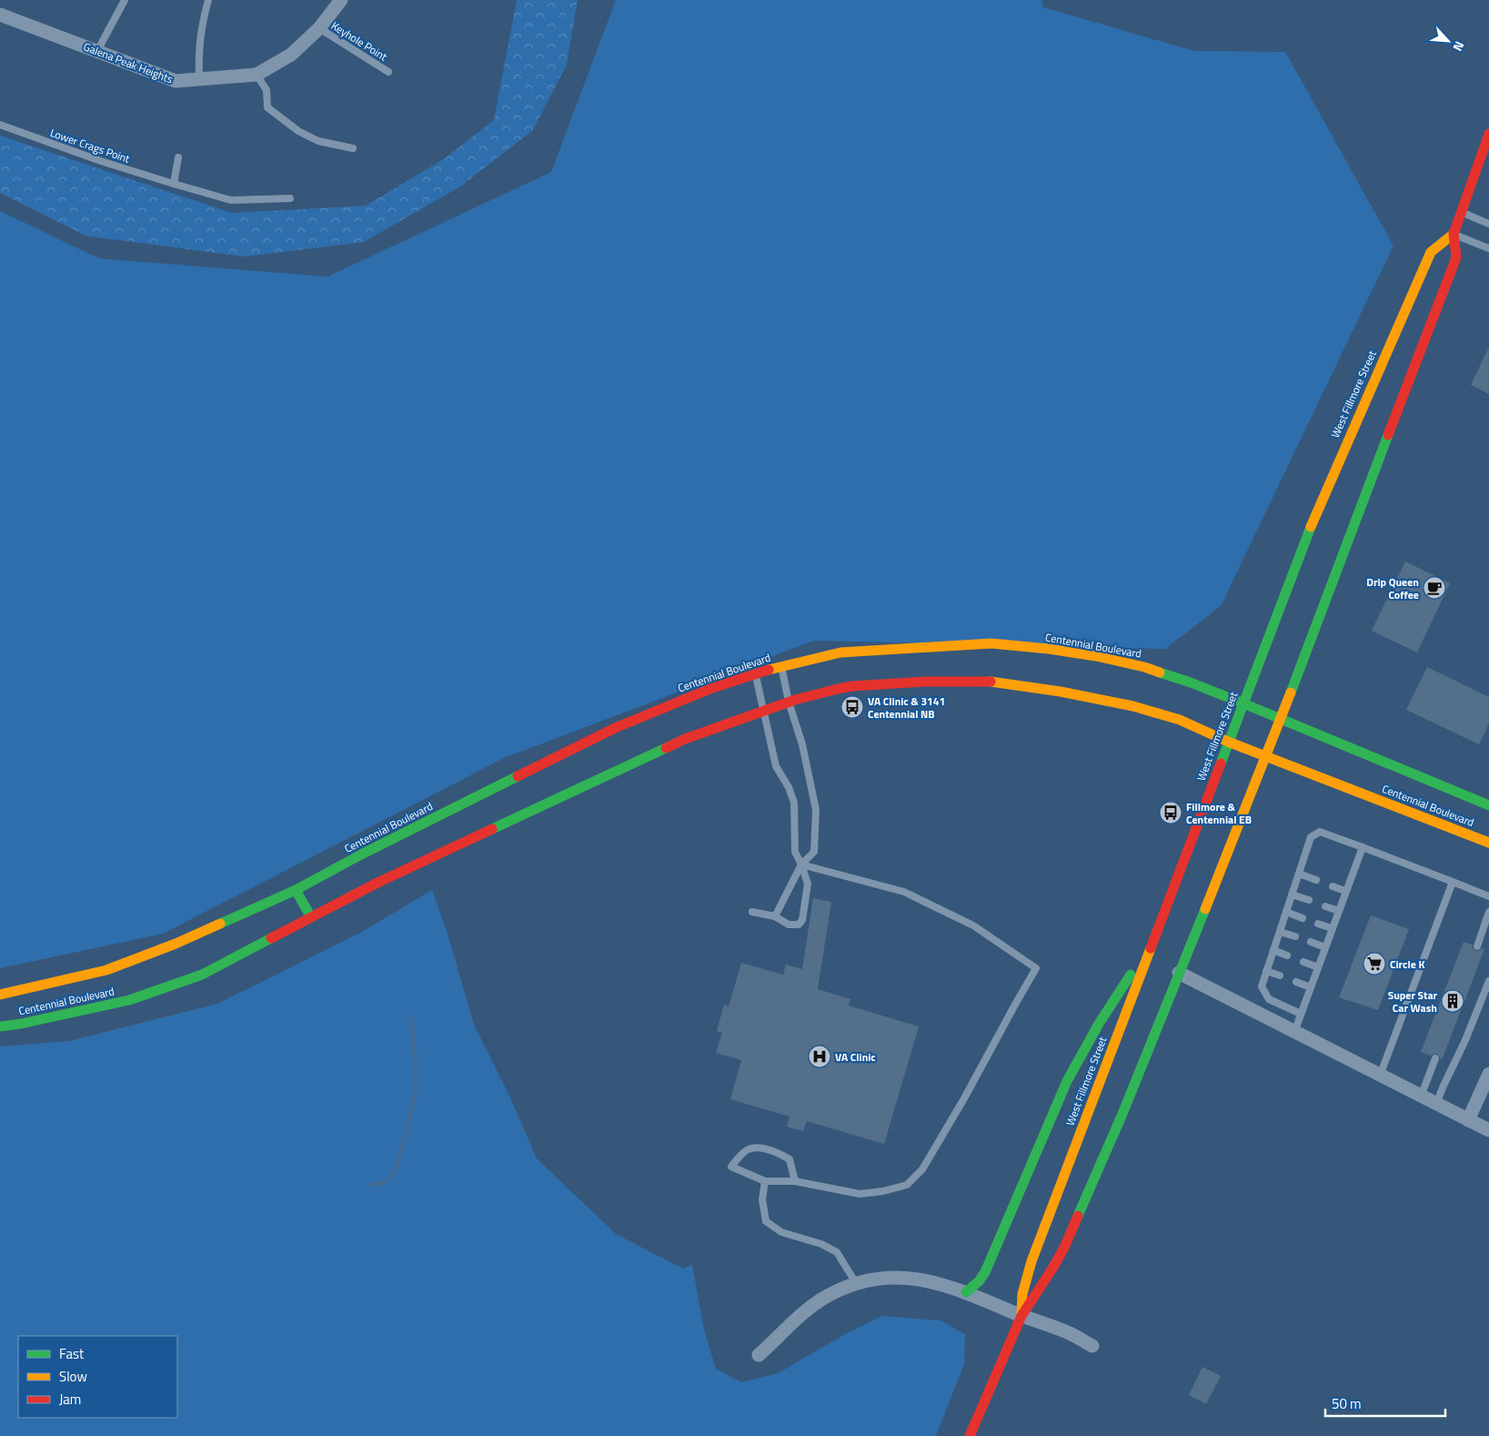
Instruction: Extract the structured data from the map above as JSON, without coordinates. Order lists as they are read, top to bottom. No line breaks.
{"streets":{"main road":["West Fillmore Street","Centennial Boulevard"],"street":["Galena Peak Heights"],"lane":["Keyhole Point","Lower Crags Point"]},"crossings":[["Keyhole Point","Galena Peak Heights"],["West Fillmore Street","Centennial Boulevard"]],"places":{"cafe":["Drip Queen Coffee"],"bus stop":["VA Clinic & 3141 Centennial NB","Fillmore & Centennial EB"],"supermarket":["Circle K"],"building":["Super Star Car Wash"],"hospital":["VA Clinic"]},"legend":["Fast","Slow","Jam"],"scale_bar":"50 m","north":"bottom right"}
